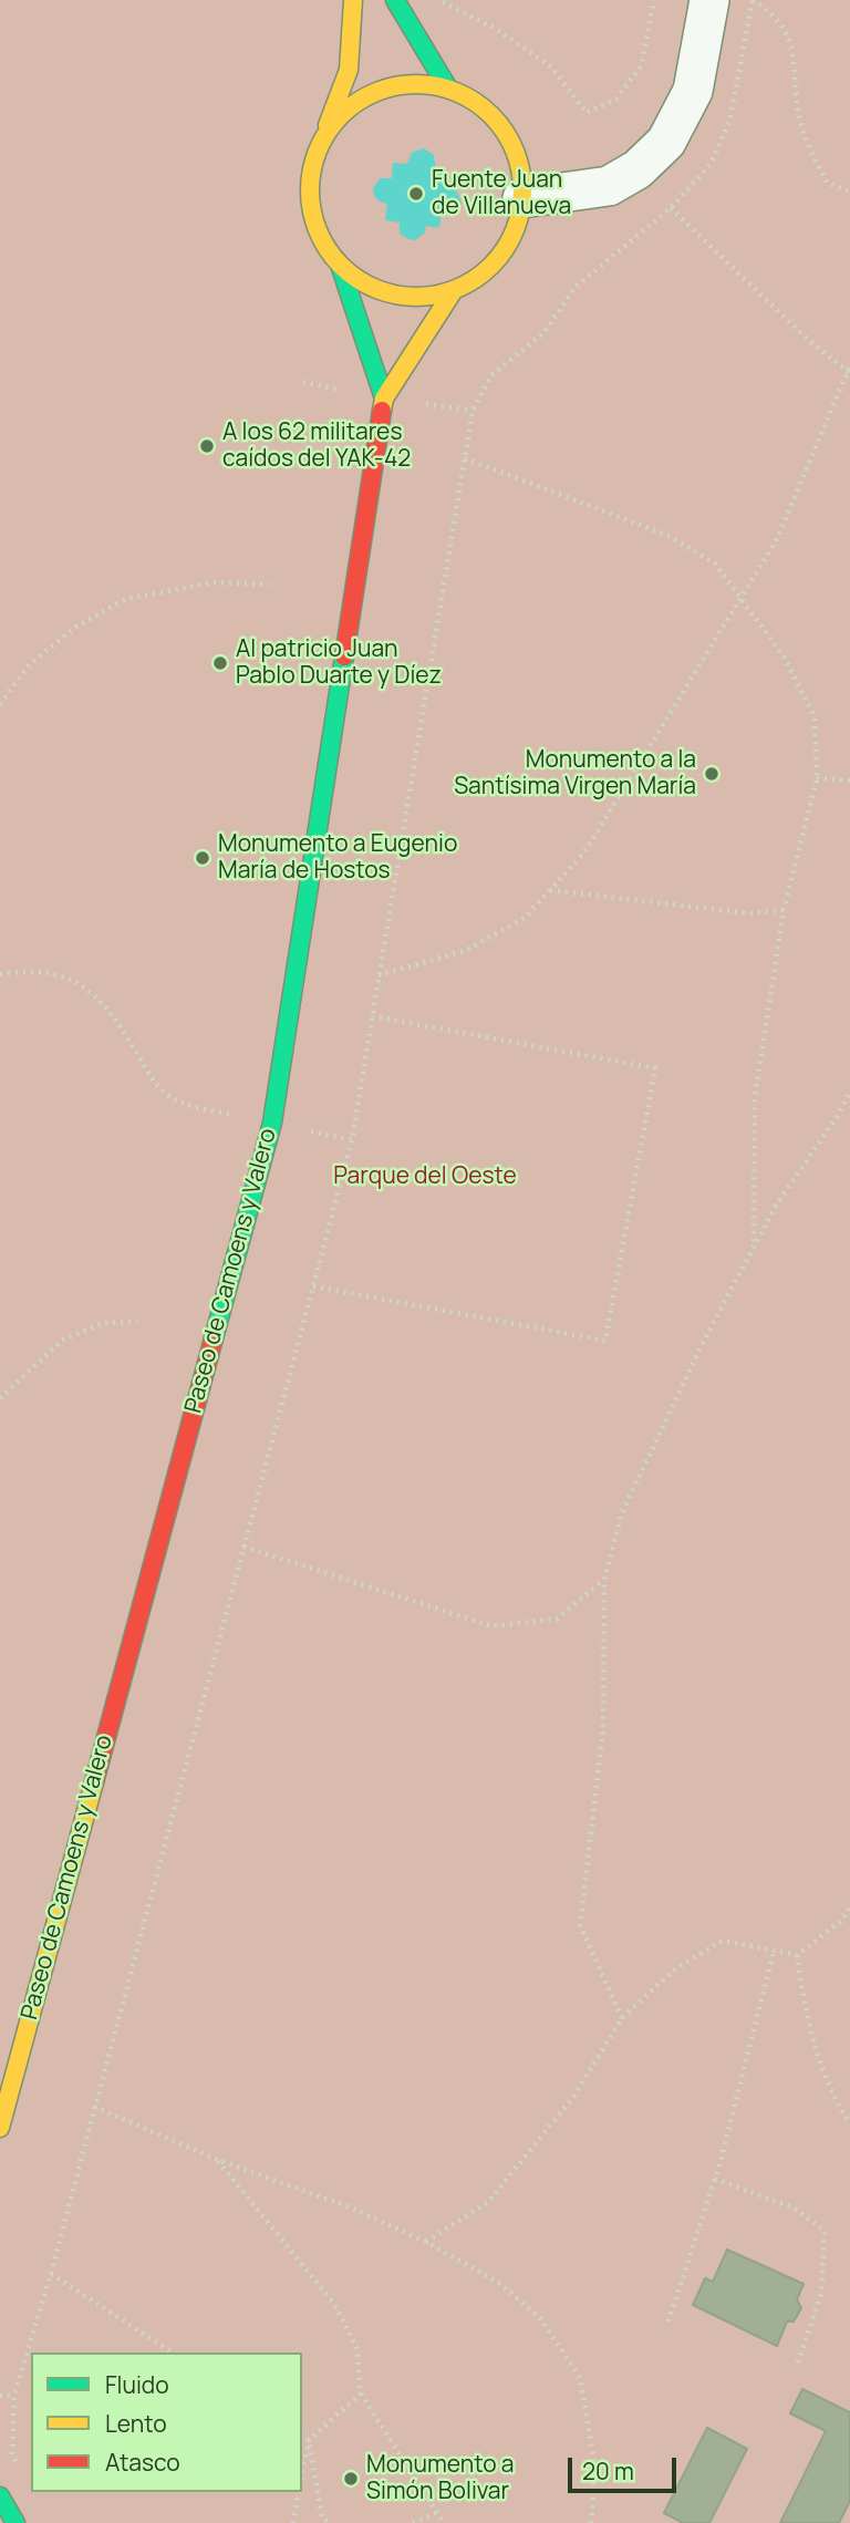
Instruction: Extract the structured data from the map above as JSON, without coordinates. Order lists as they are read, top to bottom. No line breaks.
{"streets":{"main road":["Paseo de Camoens y Valero"]},"parks":["Parque del Oeste"],"places":["Fuente Juan de Villanueva","A los 62 militares caídos del YAK-42","Al patricio Juan Pablo Duarte y Díez","Monumento a la Santísima Virgen María","Monumento a Eugenio María de Hostos","Monumento a Simón Bolivar"],"legend":["Fluido","Lento","Atasco"],"scale_bar":"20 m"}
